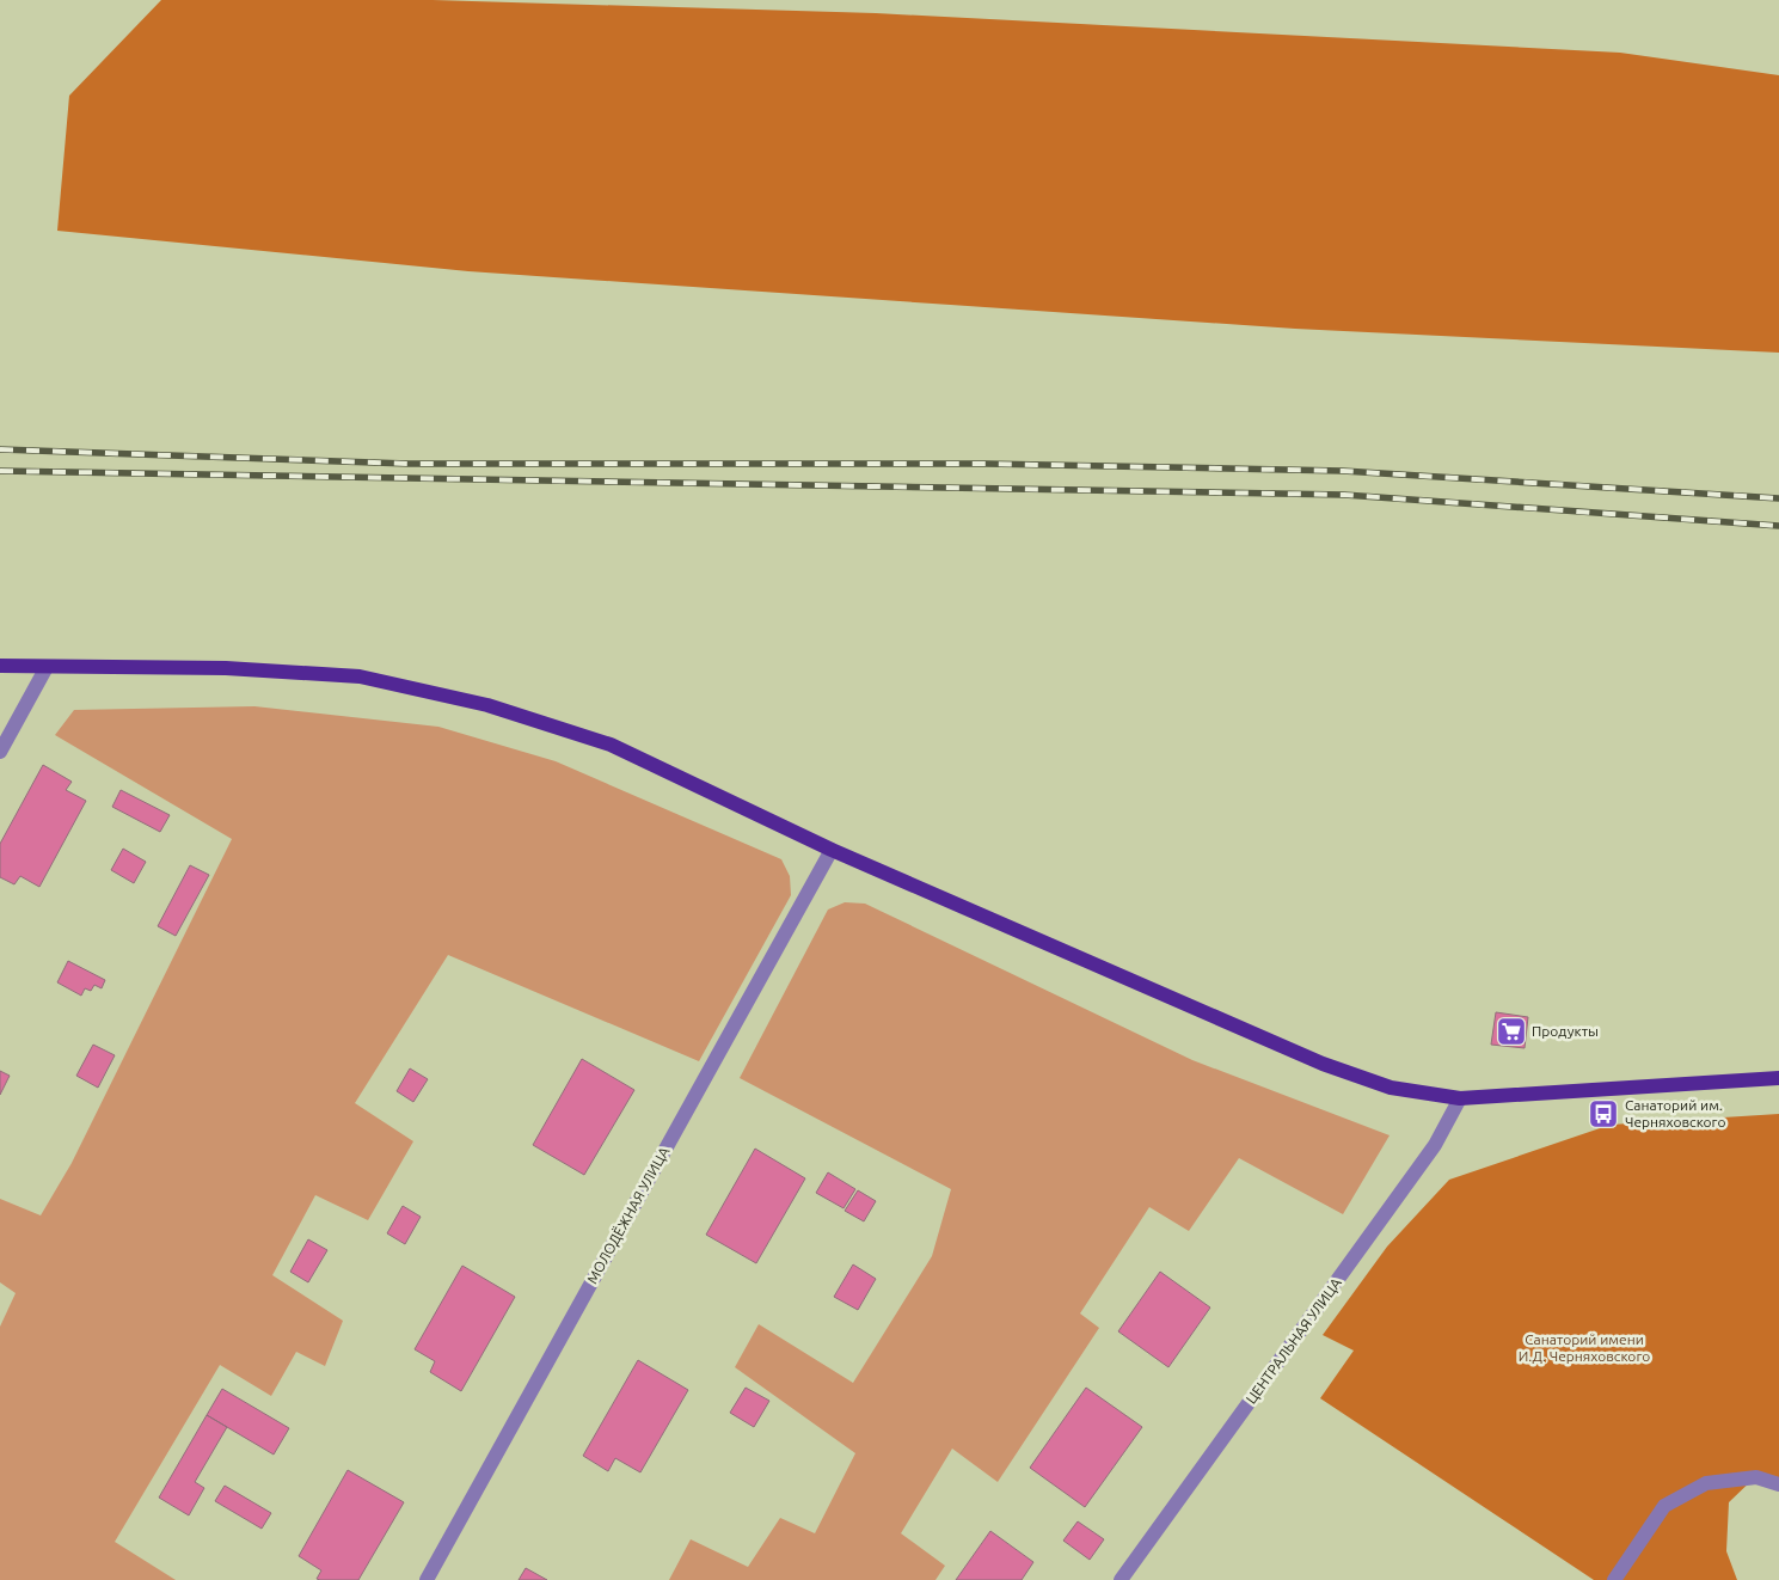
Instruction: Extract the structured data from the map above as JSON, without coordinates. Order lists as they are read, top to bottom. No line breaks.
{"streets":{"street":["МОЛОДЁЖНАЯ УЛИЦА","ЦЕНТРАЛЬНАЯ УЛИЦА"]},"parks":["Санаторий имени И.Д. Черняховского"],"places":{"supermarket":["Продукты"],"bus stop":["Санаторий им. Черняховского"]}}
